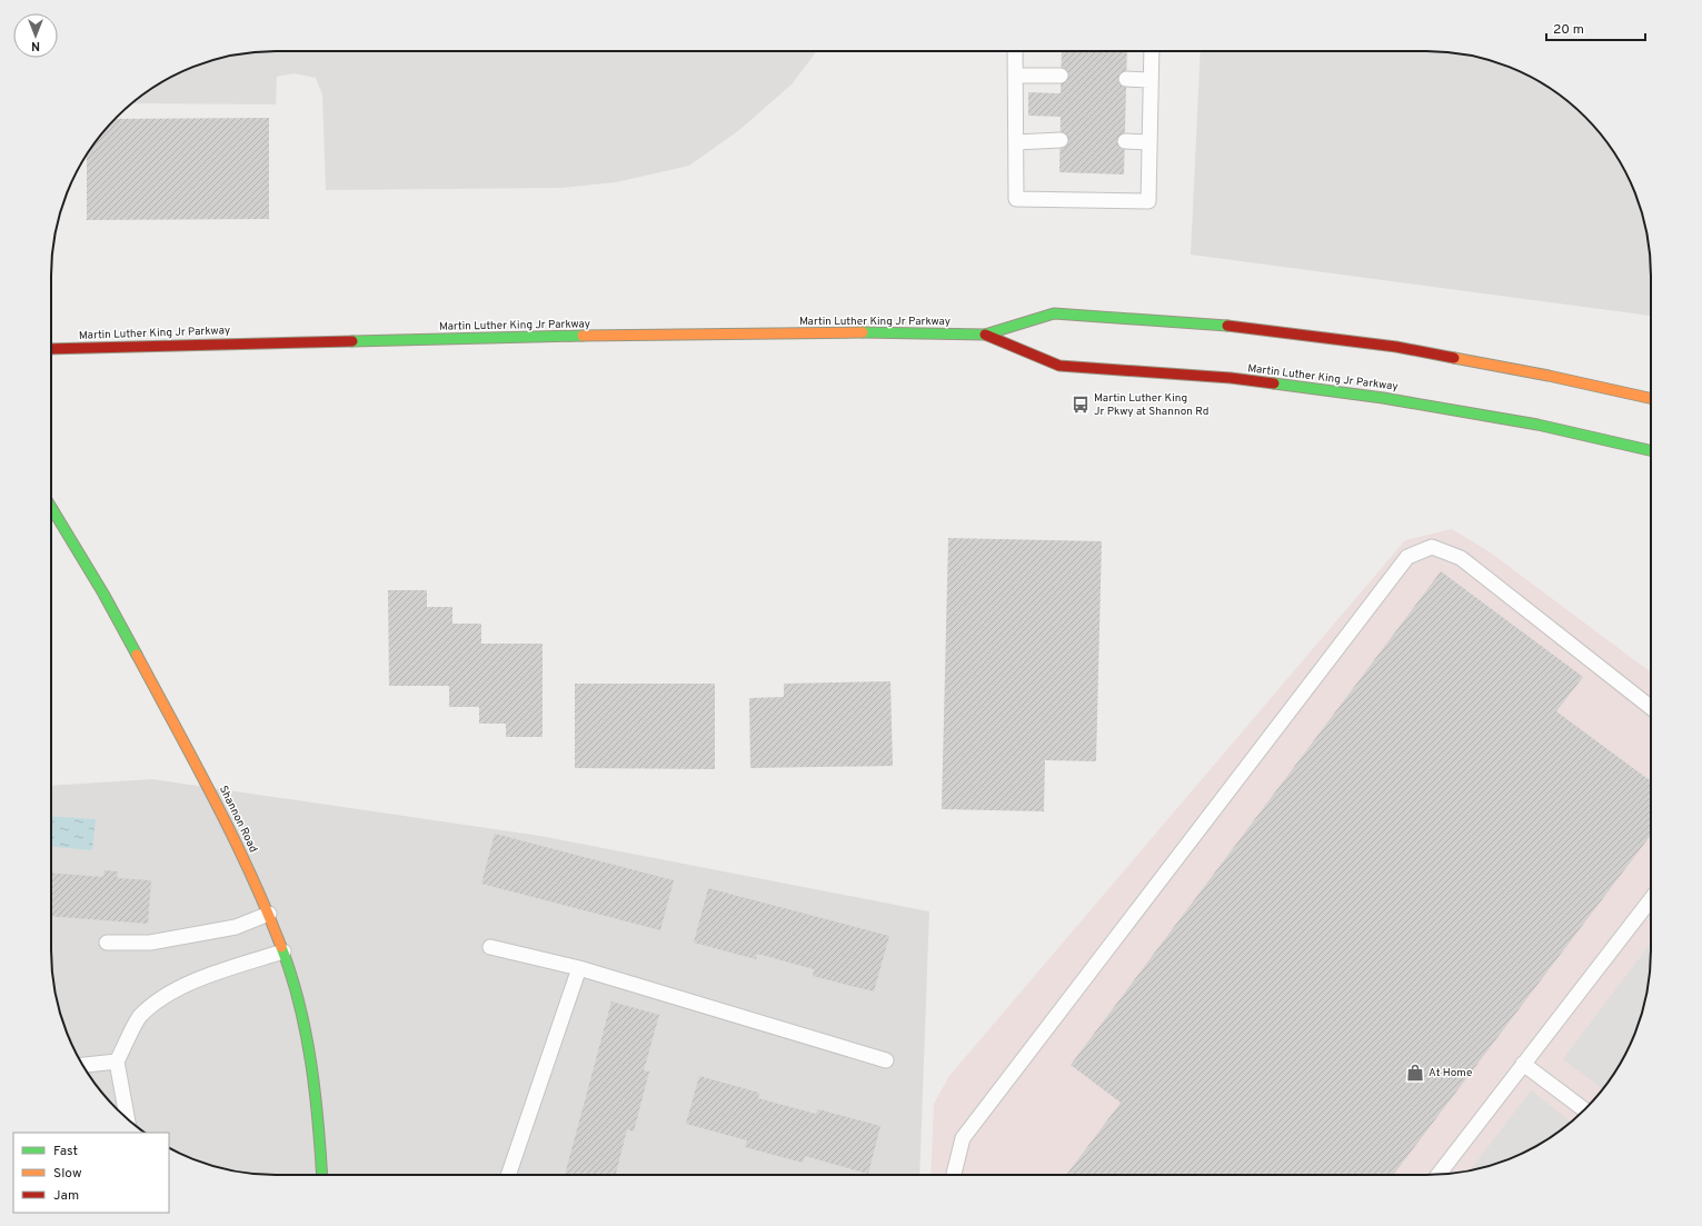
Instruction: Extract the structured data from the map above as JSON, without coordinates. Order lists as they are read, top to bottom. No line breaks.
{"streets":{"main road":["Martin Luther King Jr Parkway","Shannon Road"]},"places":{"bus stop":["Martin Luther King Jr Pkwy at Shannon Rd"],"shop":["At Home"]},"legend":["Fast","Slow","Jam"],"scale_bar":"20 m","north":"bottom"}
